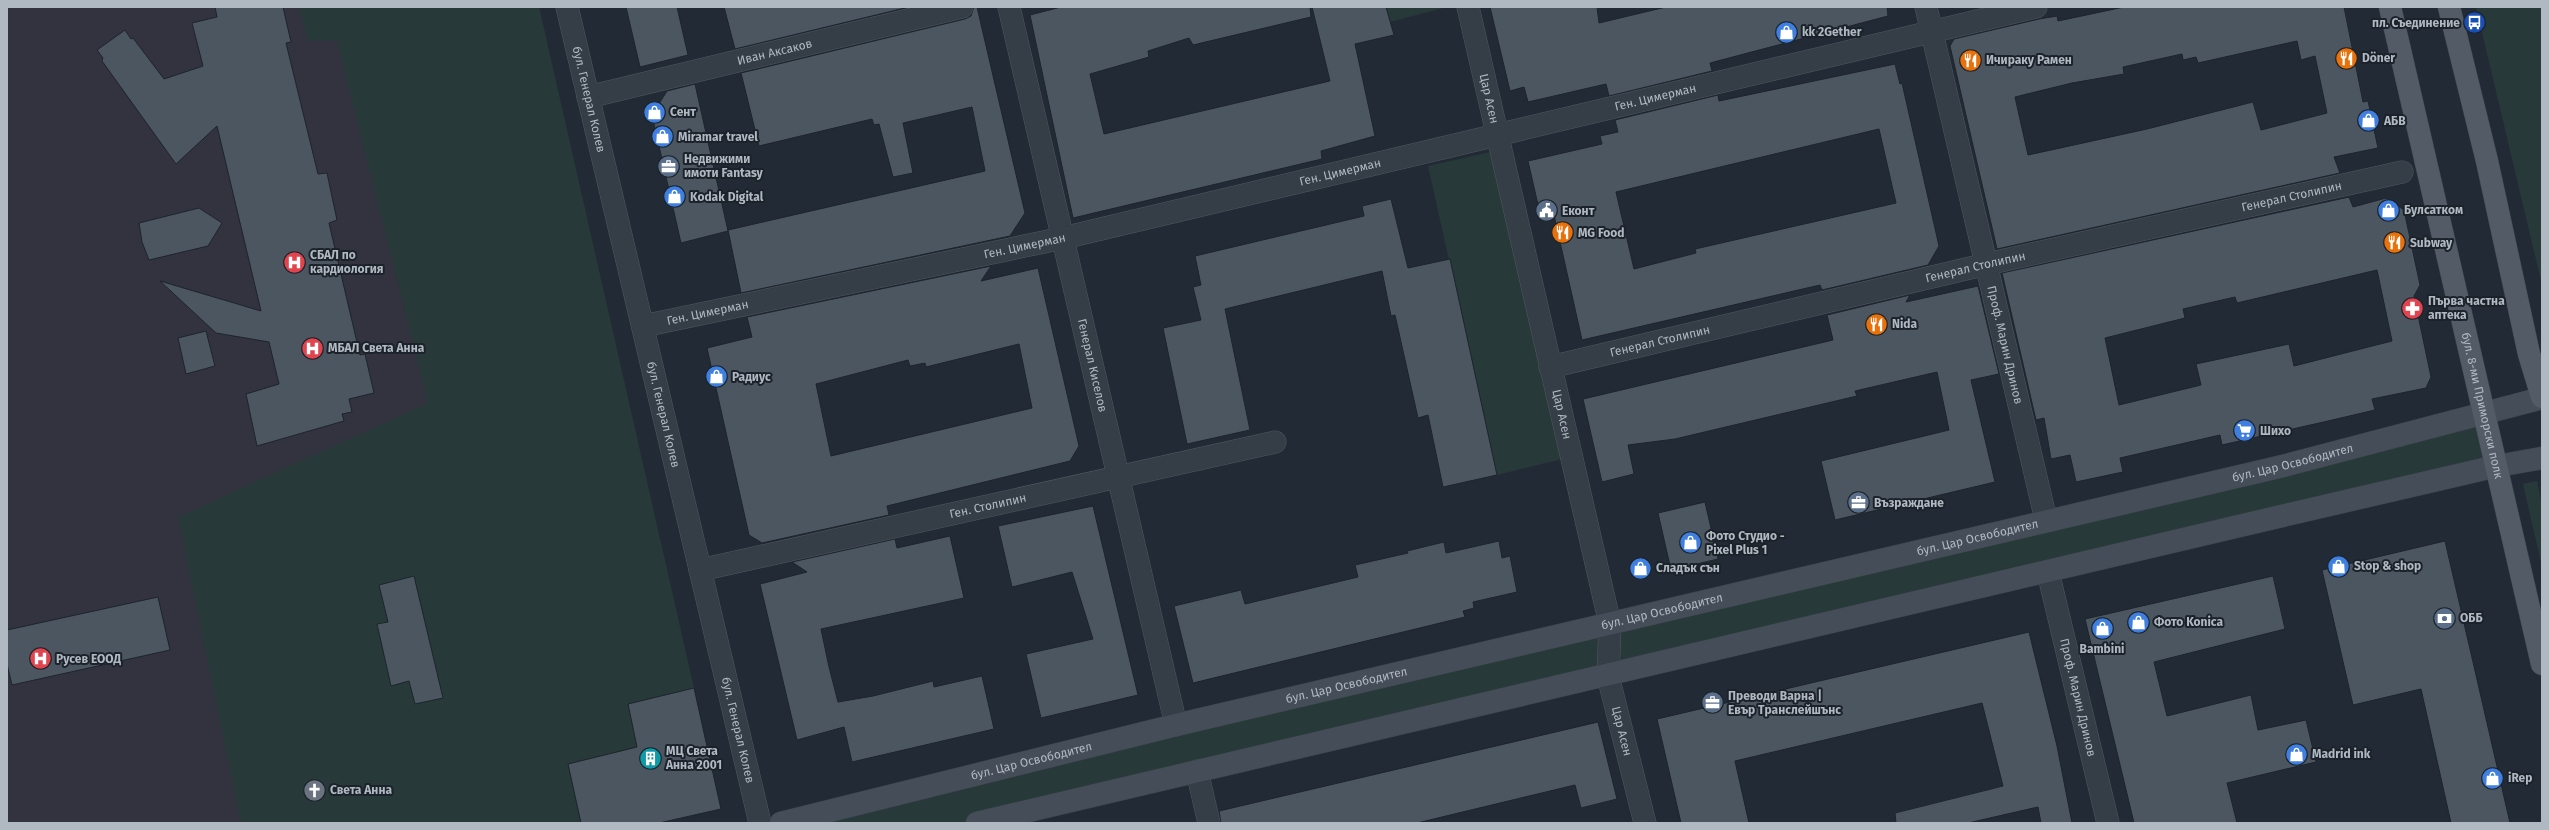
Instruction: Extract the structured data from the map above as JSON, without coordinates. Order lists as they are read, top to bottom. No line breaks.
{"streets":{"main road":["бул. 8-ми Приморски полк","бул. Цар Освободител"],"street":["Иван Аксаков","Ген. Цимерман","Цар Асен","бул. Генерал Колев","Генерал Столипин","Проф. Марин Дринов","Генерал Киселов","Ген. Столипин"]},"crossings":[["Иван Аксаков","бул. Генерал Колев"],["Ген. Цимерман","Цар Асен"],["Ген. Цимерман","бул. Генерал Колев"],["Ген. Цимерман","Проф. Марин Дринов"],["Ген. Цимерман","Генерал Киселов"],["Цар Асен","Генерал Столипин"],["Цар Асен","бул. Цар Освободител"],["бул. Генерал Колев","Ген. Столипин"],["Генерал Столипин","Проф. Марин Дринов"],["Проф. Марин Дринов","бул. Цар Освободител"],["Генерал Киселов","бул. Цар Освободител"],["Генерал Киселов","Ген. Столипин"],["бул. 8-ми Приморски полк","бул. Цар Освободител"]],"places":{"bus stop":["пл. Съединение"],"shop":["kk 2Gether","Сент","АБВ","Miramar travel","Kodak Digital","Булсатком","Радиус","Фото Студио - Pixel Plus 1","Stop & shop","Сладък сън","Фото Konica","Bambini","Madrid ink","iRep"],"restaurant":["Döner","Ичираку Рамен","MG Food","Subway","Nida"],"office":["Недвижими имоти Fantasy","Възраждане","Преводи Варна | Евър Транслейшънс"],"public building":["Еконт"],"hospital":["СБАЛ по кардиология","МБАЛ Света Анна","Русев ЕООД"],"pharmacy":["Първа частна аптека"],"supermarket":["Шихо"],"bank":["ОББ"],"building":["МЦ Света Анна 2001"],"church":["Света Анна"]}}
